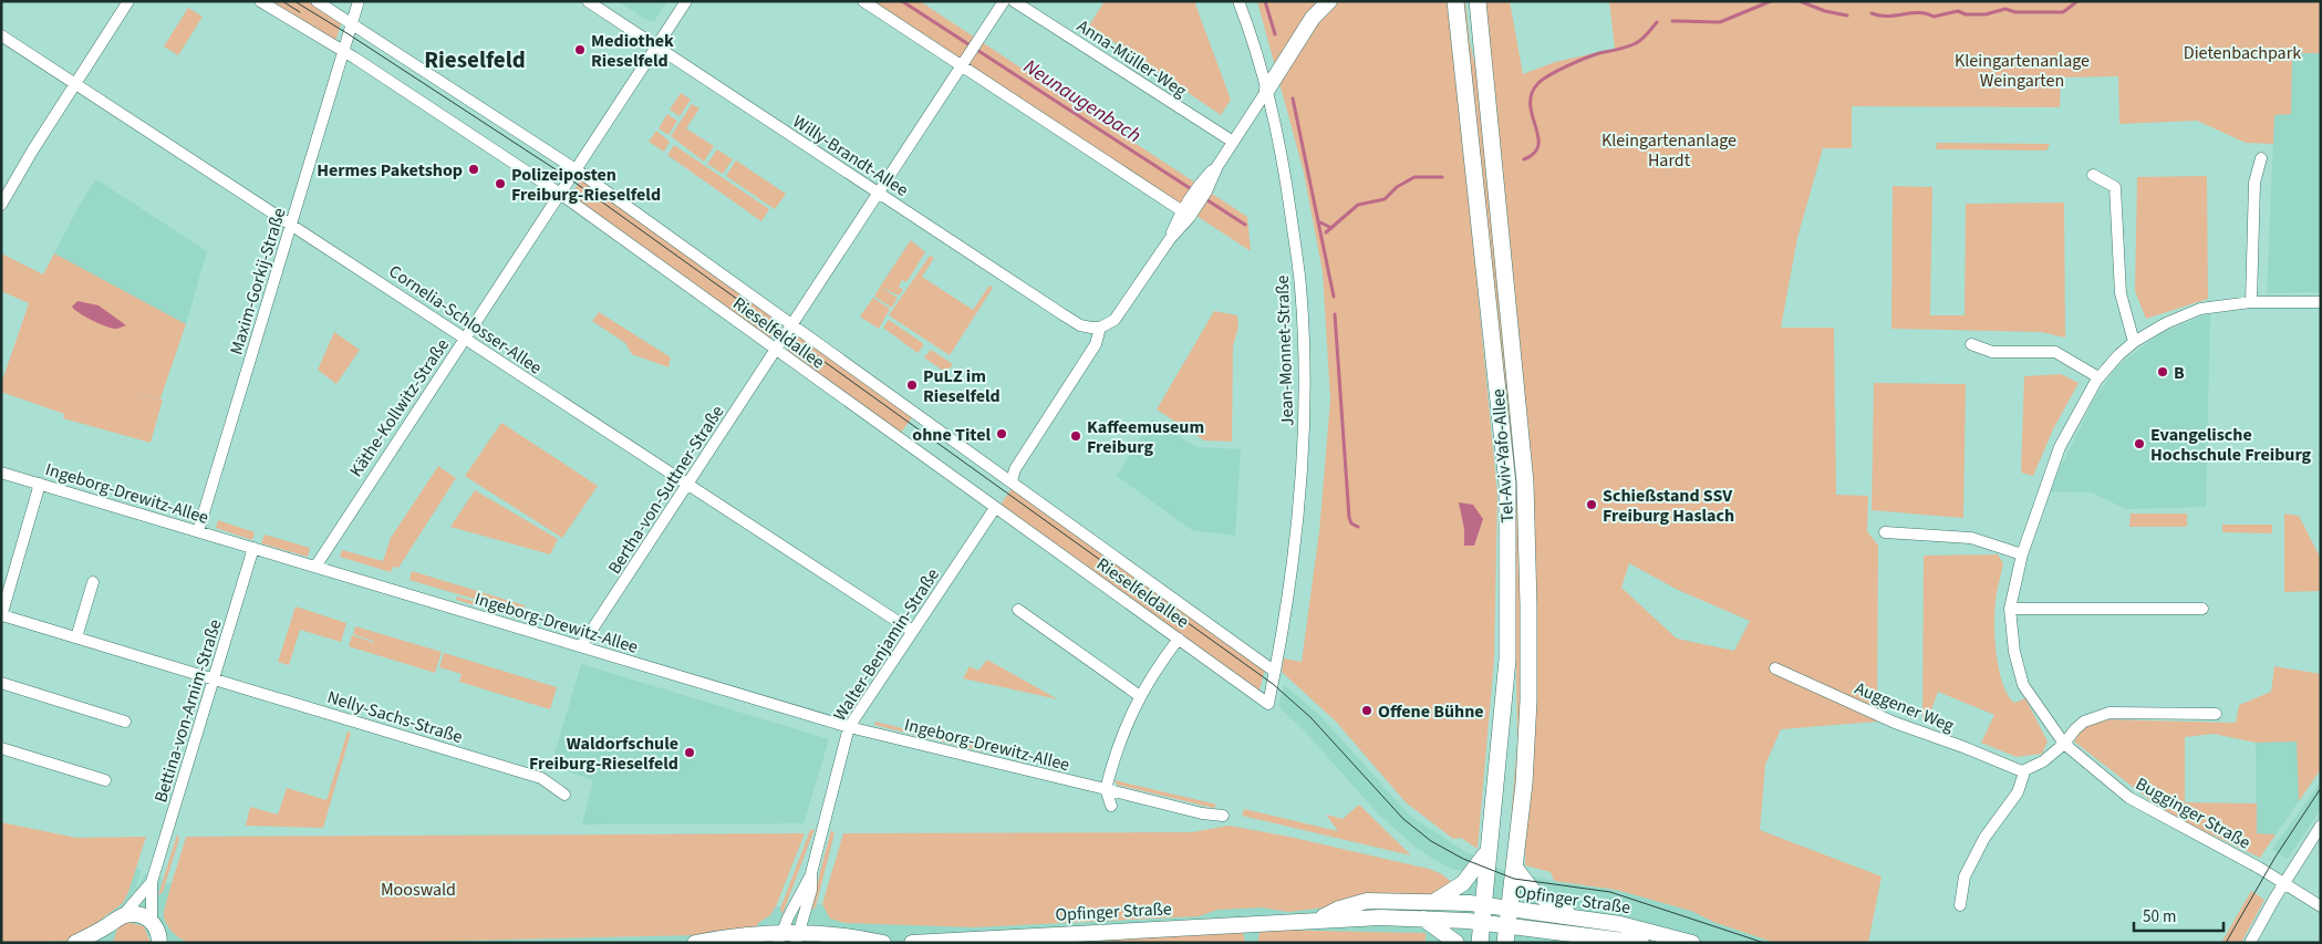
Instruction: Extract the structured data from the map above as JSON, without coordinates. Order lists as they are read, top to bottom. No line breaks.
{"streets":{"main road":["Tel-Aviv-Yafo-Allee","Opfinger Straße"],"street":["Anna-Müller-Weg","Willy-Brandt-Allee","Maxim-Gorkij-Straße","Cornelia-Schlosser-Allee","Rieselfeldallee","Jean-Monnet-Straße","Käthe-Kollwitz-Straße","Bertha-von-Suttner-Straße","Ingeborg-Drewitz-Allee","Walter-Benjamin-Straße","Auggener Weg","Bettina-von-Arnim-Straße","Nelly-Sachs-Straße","Bugginger Straße"]},"crossings":[["Willy-Brandt-Allee","Käthe-Kollwitz-Straße"],["Willy-Brandt-Allee","Bertha-von-Suttner-Straße"],["Maxim-Gorkij-Straße","Cornelia-Schlosser-Allee"],["Maxim-Gorkij-Straße","Rieselfeldallee"],["Maxim-Gorkij-Straße","Ingeborg-Drewitz-Allee"],["Cornelia-Schlosser-Allee","Käthe-Kollwitz-Straße"],["Cornelia-Schlosser-Allee","Bertha-von-Suttner-Straße"],["Cornelia-Schlosser-Allee","Walter-Benjamin-Straße"],["Rieselfeldallee","Jean-Monnet-Straße"],["Rieselfeldallee","Käthe-Kollwitz-Straße"],["Rieselfeldallee","Bertha-von-Suttner-Straße"],["Rieselfeldallee","Walter-Benjamin-Straße"],["Käthe-Kollwitz-Straße","Ingeborg-Drewitz-Allee"],["Tel-Aviv-Yafo-Allee","Opfinger Straße"],["Bertha-von-Suttner-Straße","Ingeborg-Drewitz-Allee"],["Ingeborg-Drewitz-Allee","Walter-Benjamin-Straße"],["Ingeborg-Drewitz-Allee","Bettina-von-Arnim-Straße"],["Bettina-von-Arnim-Straße","Nelly-Sachs-Straße"]],"districts":["Rieselfeld"],"water":["Neunaugenbach"],"parks":["Dietenbachpark","Kleingartenanlage Weingarten","Kleingartenanlage Hardt","Mooswald"],"places":["Mediothek Rieselfeld","Hermes Paketshop","Polizeiposten Freiburg-Rieselfeld","B","PuLZ im Rieselfeld","ohne Titel","Kaffeemuseum Freiburg","Evangelische Hochschule Freiburg","Schießstand SSV Freiburg Haslach","Offene Bühne","Waldorfschule Freiburg-Rieselfeld"],"scale_bar":"50 m"}
